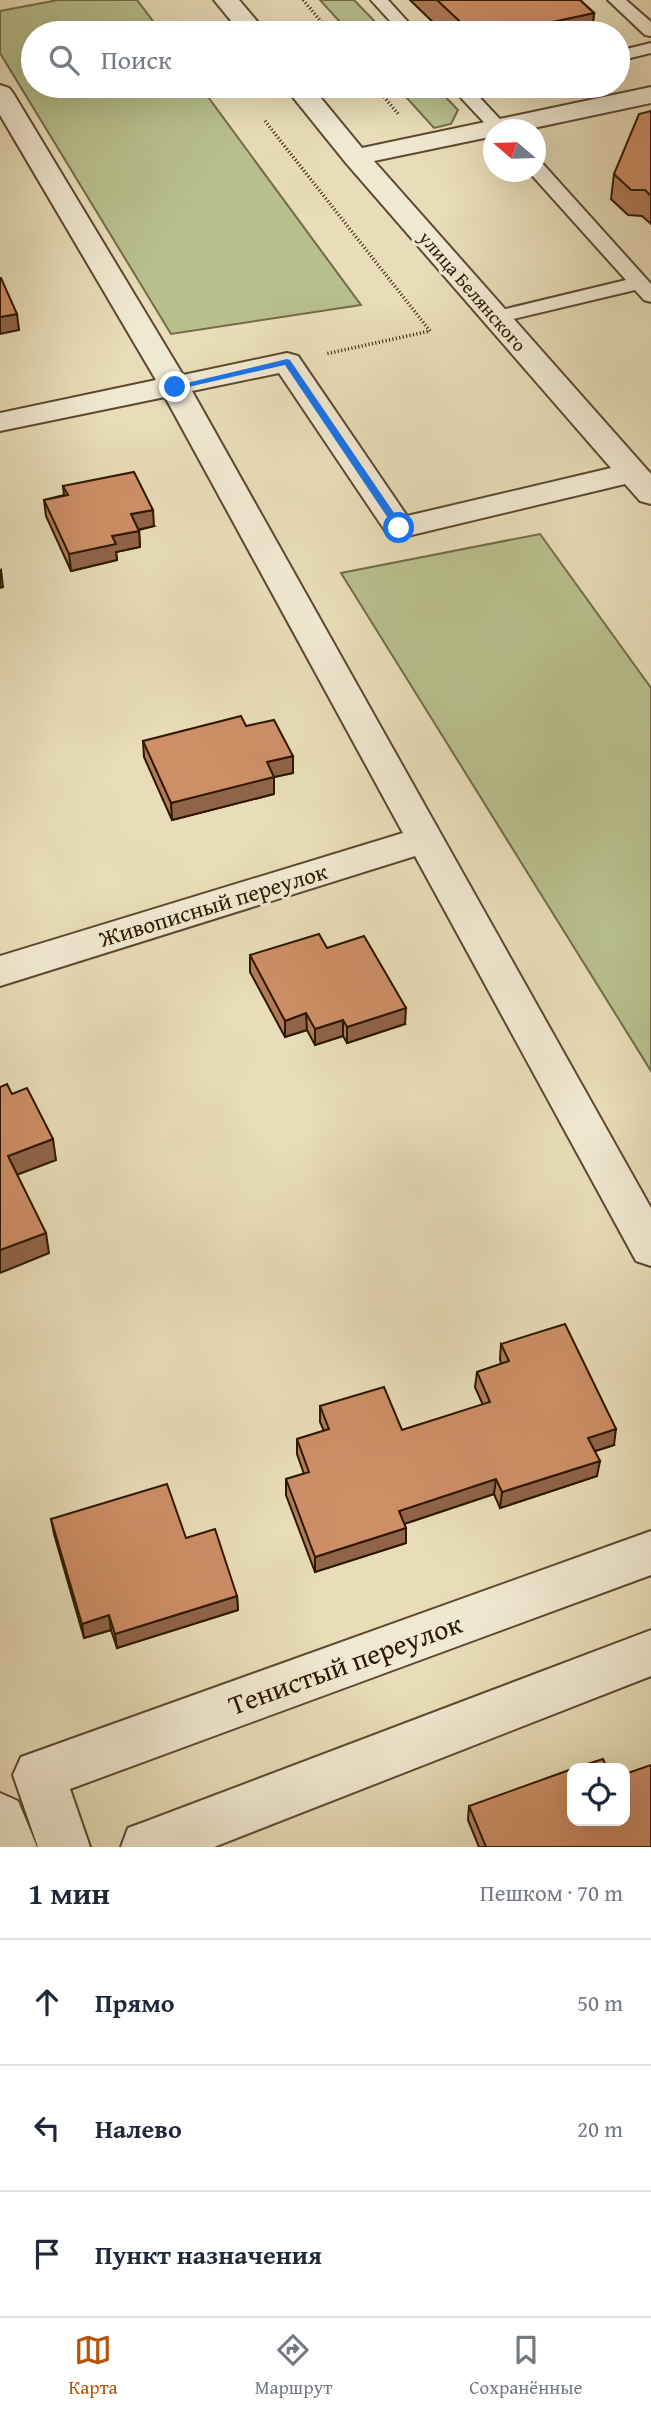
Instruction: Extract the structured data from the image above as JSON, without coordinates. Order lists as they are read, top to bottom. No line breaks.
{"streets":{"street":["улица Белянского","Живописный переулок","Тенистый переулок"]},"north":"left","page":{"search":"Поиск","heading":["1 мин","Пешком · 70 m"],"list":[["Прямо","50 m"],["Налево","20 m"],"Пункт назначения"],"nav":["Карта","Маршрут","Сохранённые"]}}
